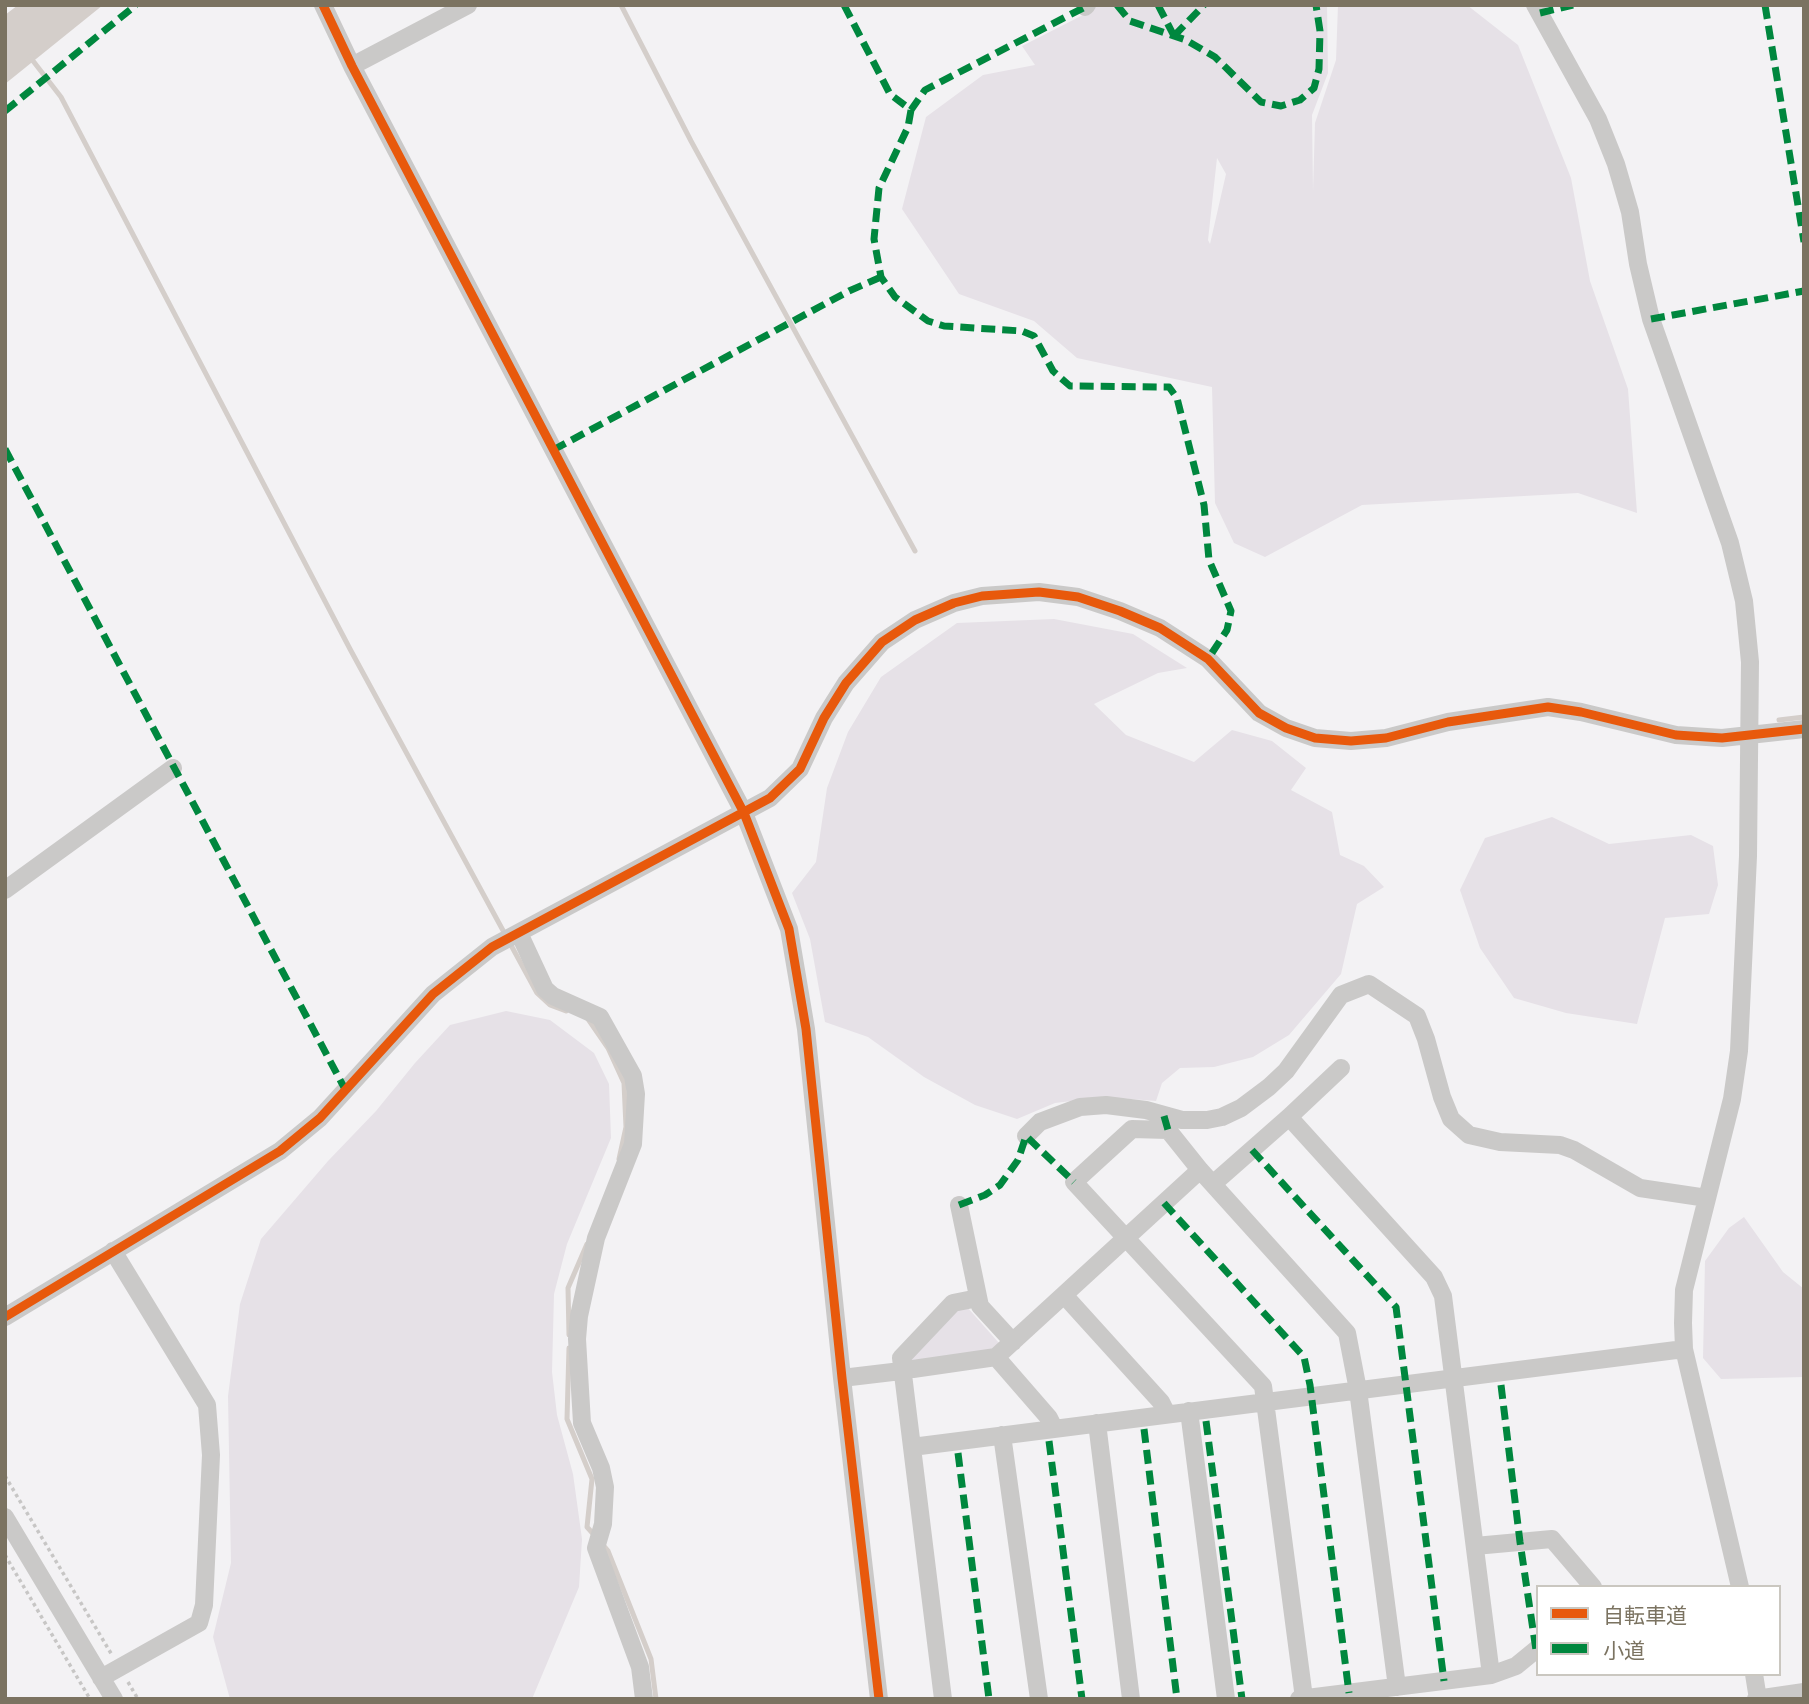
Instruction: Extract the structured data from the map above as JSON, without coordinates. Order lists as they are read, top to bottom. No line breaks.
{"legend":["自転車道","小道"]}
